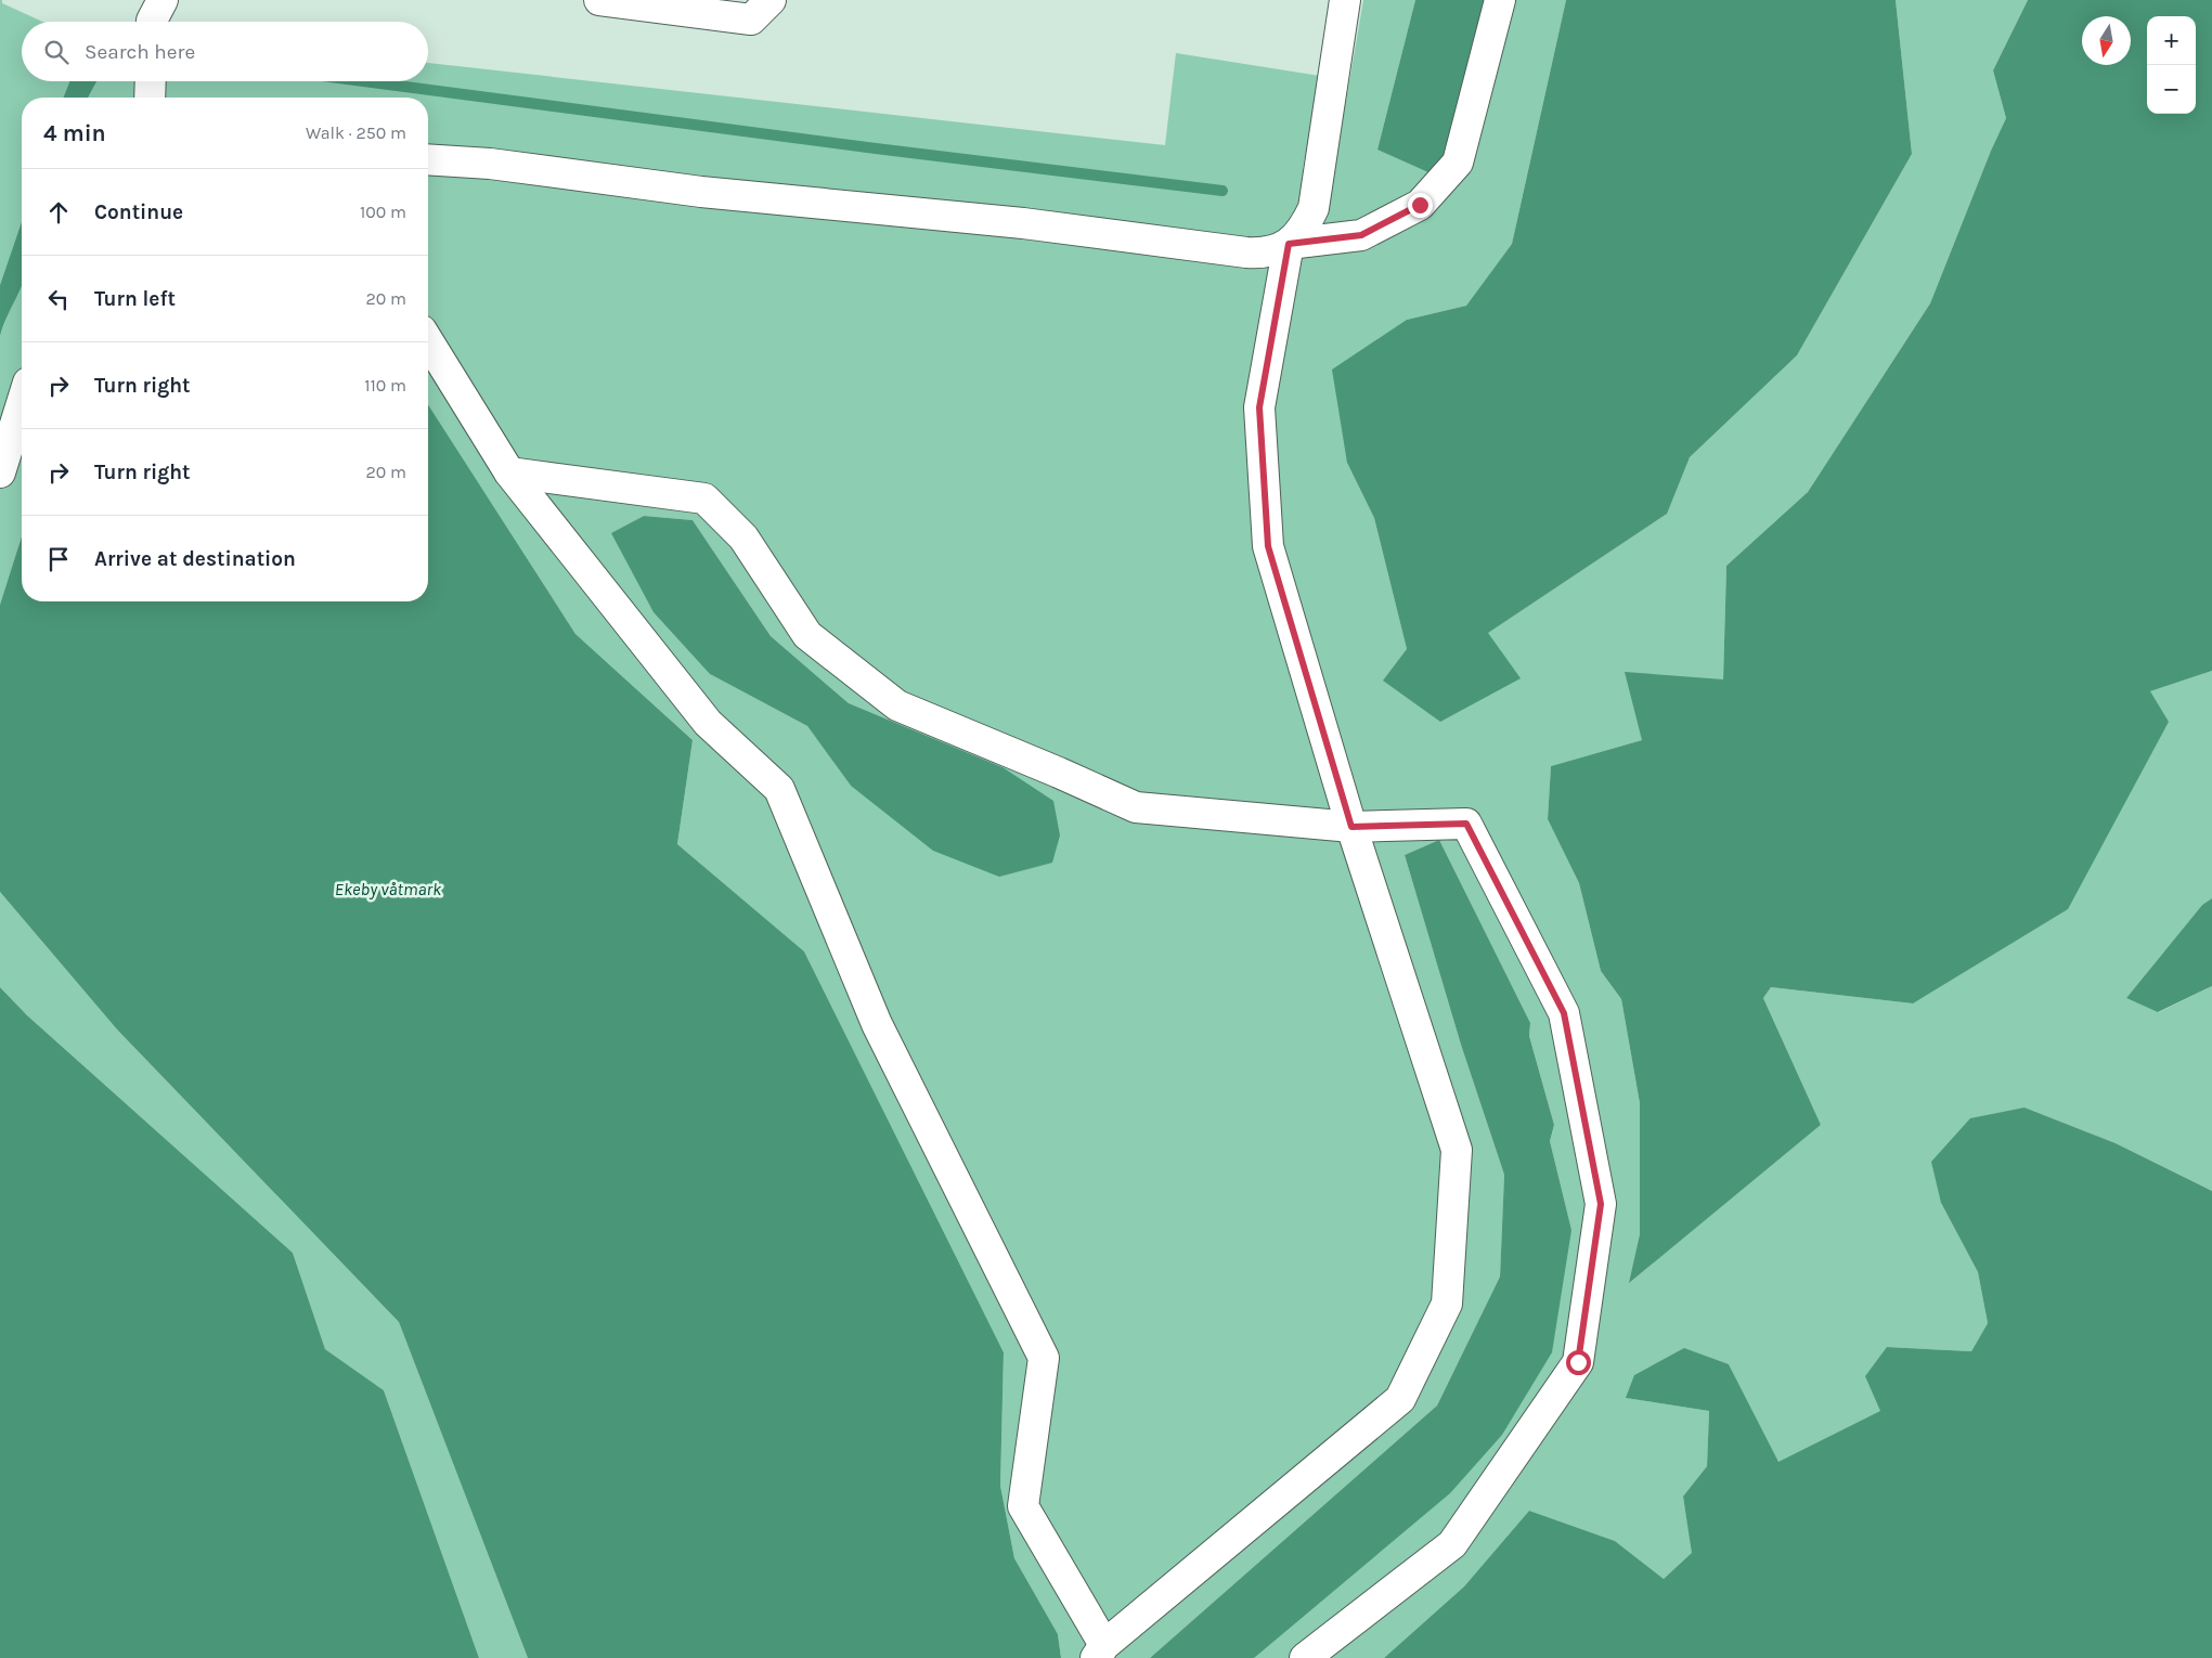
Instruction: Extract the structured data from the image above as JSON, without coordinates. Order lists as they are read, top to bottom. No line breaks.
{"water":["Ekeby våtmark"],"north":"bottom","page":{"map_buttons":["+","−"],"search":"Search here","heading":["4 min","Walk · 250 m"],"list":[["Continue","100 m"],["Turn left","20 m"],["Turn right","110 m"],["Turn right","20 m"],"Arrive at destination"]}}
